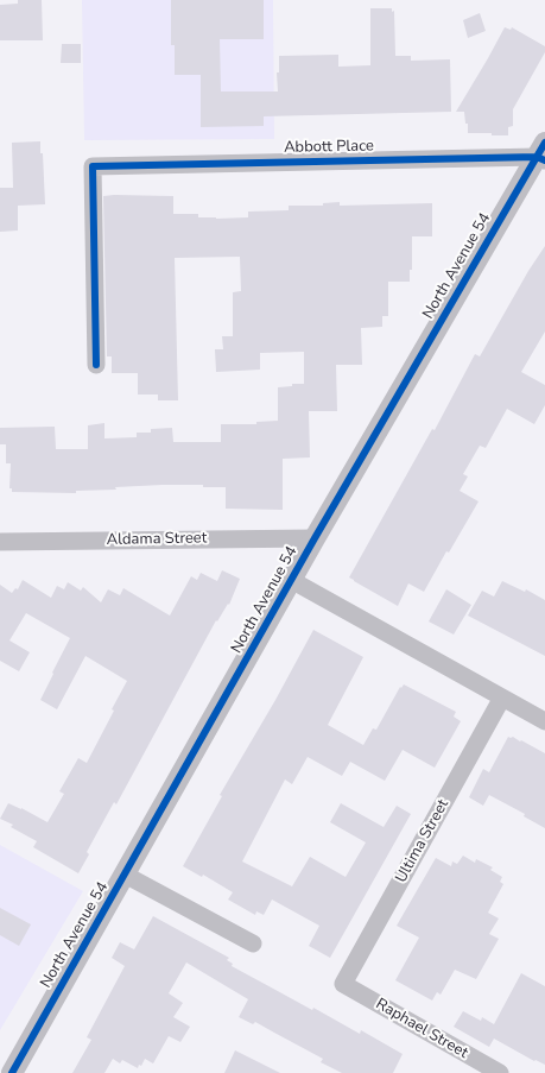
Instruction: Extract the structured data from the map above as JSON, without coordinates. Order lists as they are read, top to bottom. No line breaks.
{"streets":{"street":["Abbott Place","North Avenue 54","Aldama Street","Ultima Street","Raphael Street"]},"crossings":[["Abbott Place","North Avenue 54"],["North Avenue 54","Aldama Street"],["Ultima Street","Raphael Street"]]}
